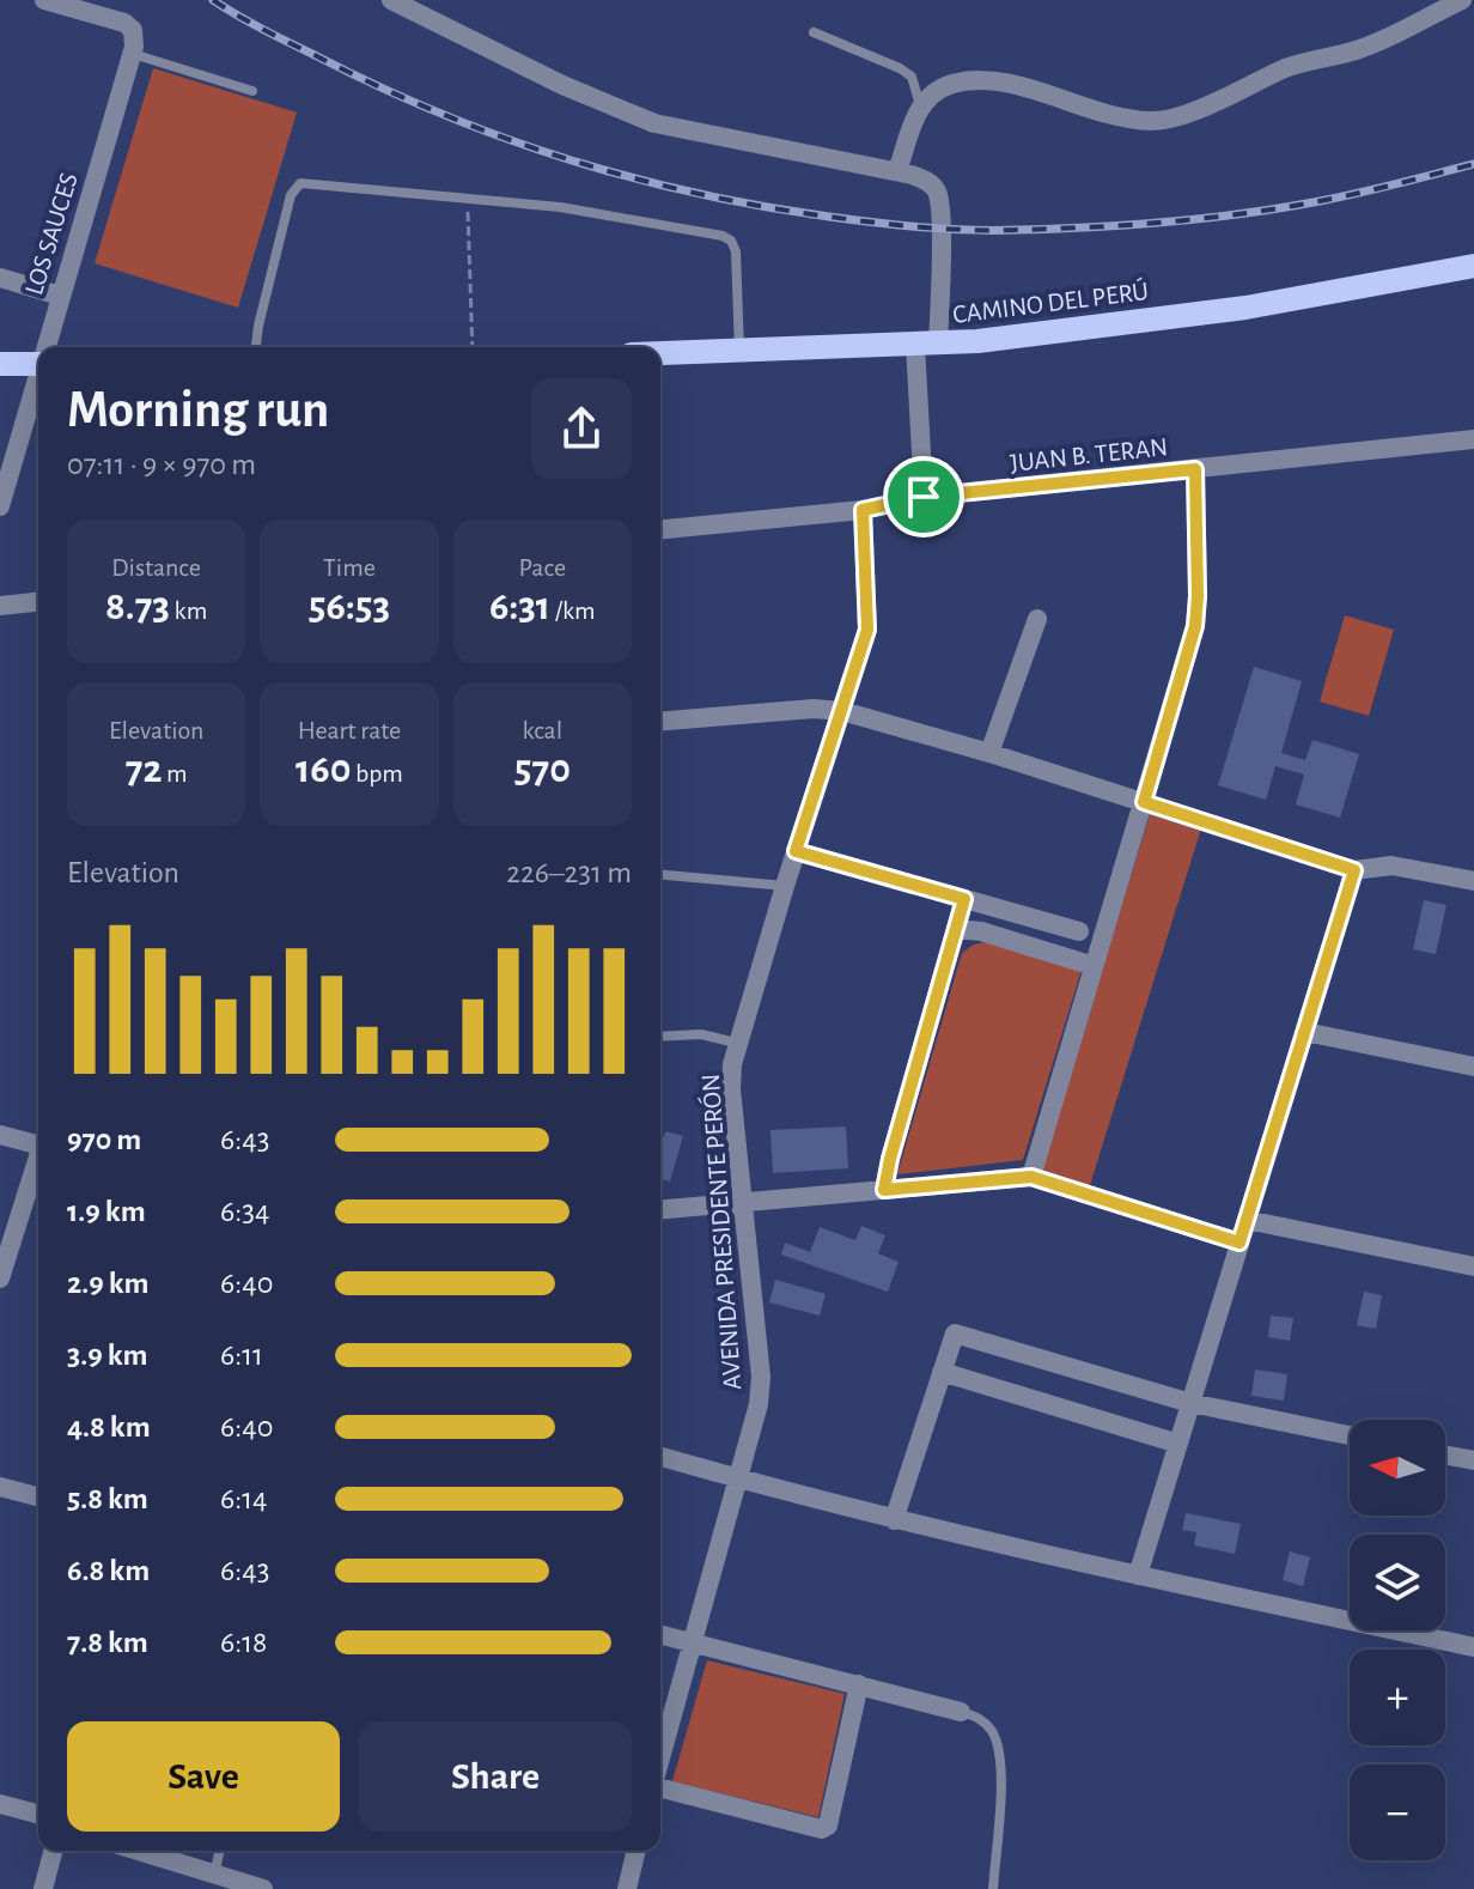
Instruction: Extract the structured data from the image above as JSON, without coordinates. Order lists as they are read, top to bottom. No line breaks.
{"streets":{"main road":["CAMINO DEL PERÚ"],"street":["LOS SAUCES","JUAN B. TERAN","AVENIDA PRESIDENTE PERÓN"]},"crossings":[["JUAN B. TERAN","AVENIDA PRESIDENTE PERÓN"]],"north":"left","page":{"heading":["Morning run","07:11 · 9 × 970 m"],"stats":[["Distance","8.73 km"],["Time","56:53"],["Pace","6:31 /km"],["Elevation","72 m"],["Heart rate","160 bpm"],["kcal","570"]],"chart":["Elevation","226–231 m"],"list":[{"name":"970 m","note":"6:43"},{"name":"1.9 km","note":"6:34"},{"name":"2.9 km","note":"6:40"},{"name":"3.9 km","note":"6:11"},{"name":"4.8 km","note":"6:40"},{"name":"5.8 km","note":"6:14"},{"name":"6.8 km","note":"6:43"},{"name":"7.8 km","note":"6:18"}],"map_buttons":["+","−"],"buttons":["Save","Share"]}}
